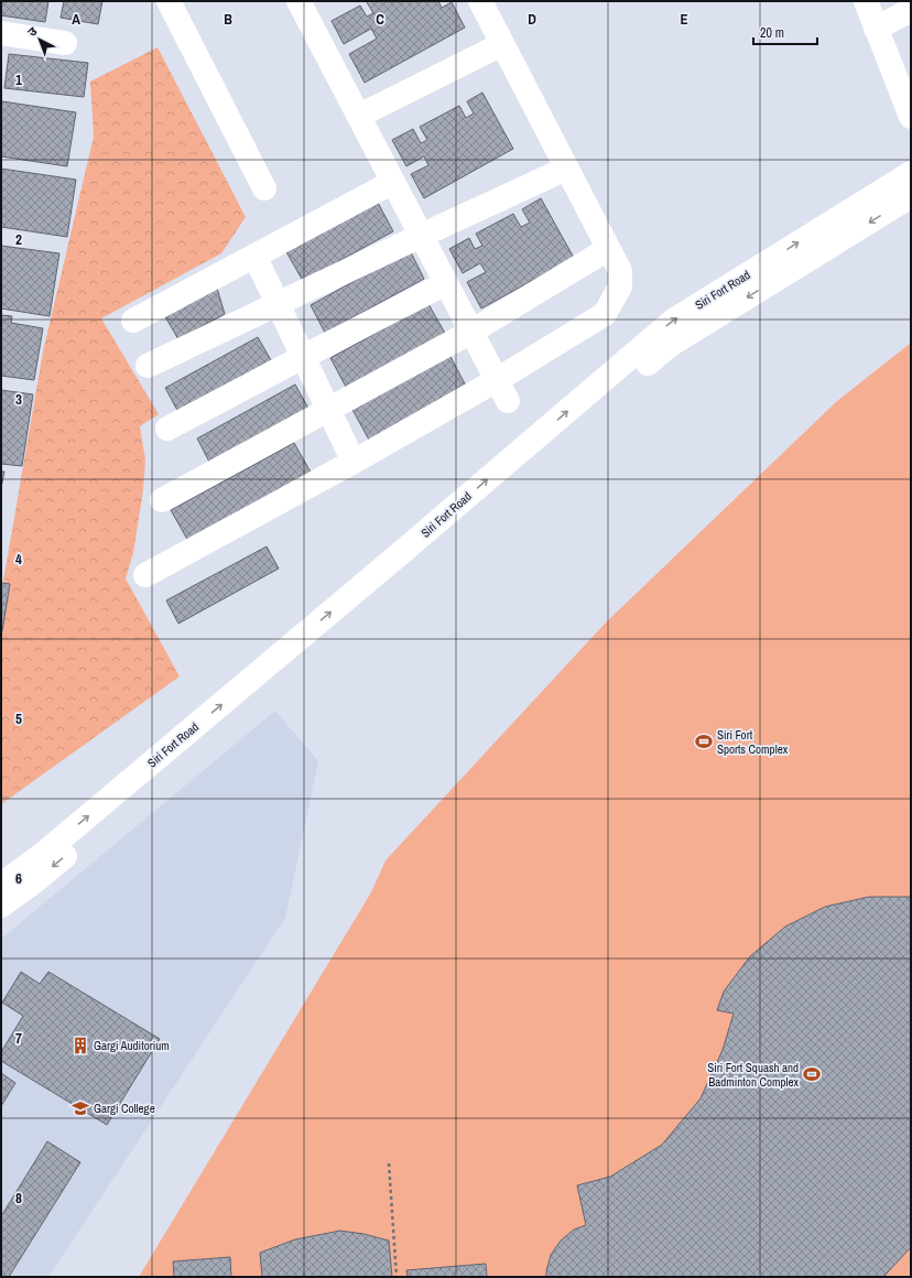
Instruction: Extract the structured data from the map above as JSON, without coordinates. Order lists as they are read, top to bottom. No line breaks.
{"streets":{"street":["Siri Fort Road"]},"places":{"sports":["Siri Fort Sports Complex","Siri Fort Squash and Badminton Complex"],"building":["Gargi Auditorium"],"school or university":["Gargi College"]},"scale_bar":"20 m","north":"top left","grid":{"columns":["A","B","C","D","E"],"rows":["1","2","3","4","5","6","7","8"]}}
